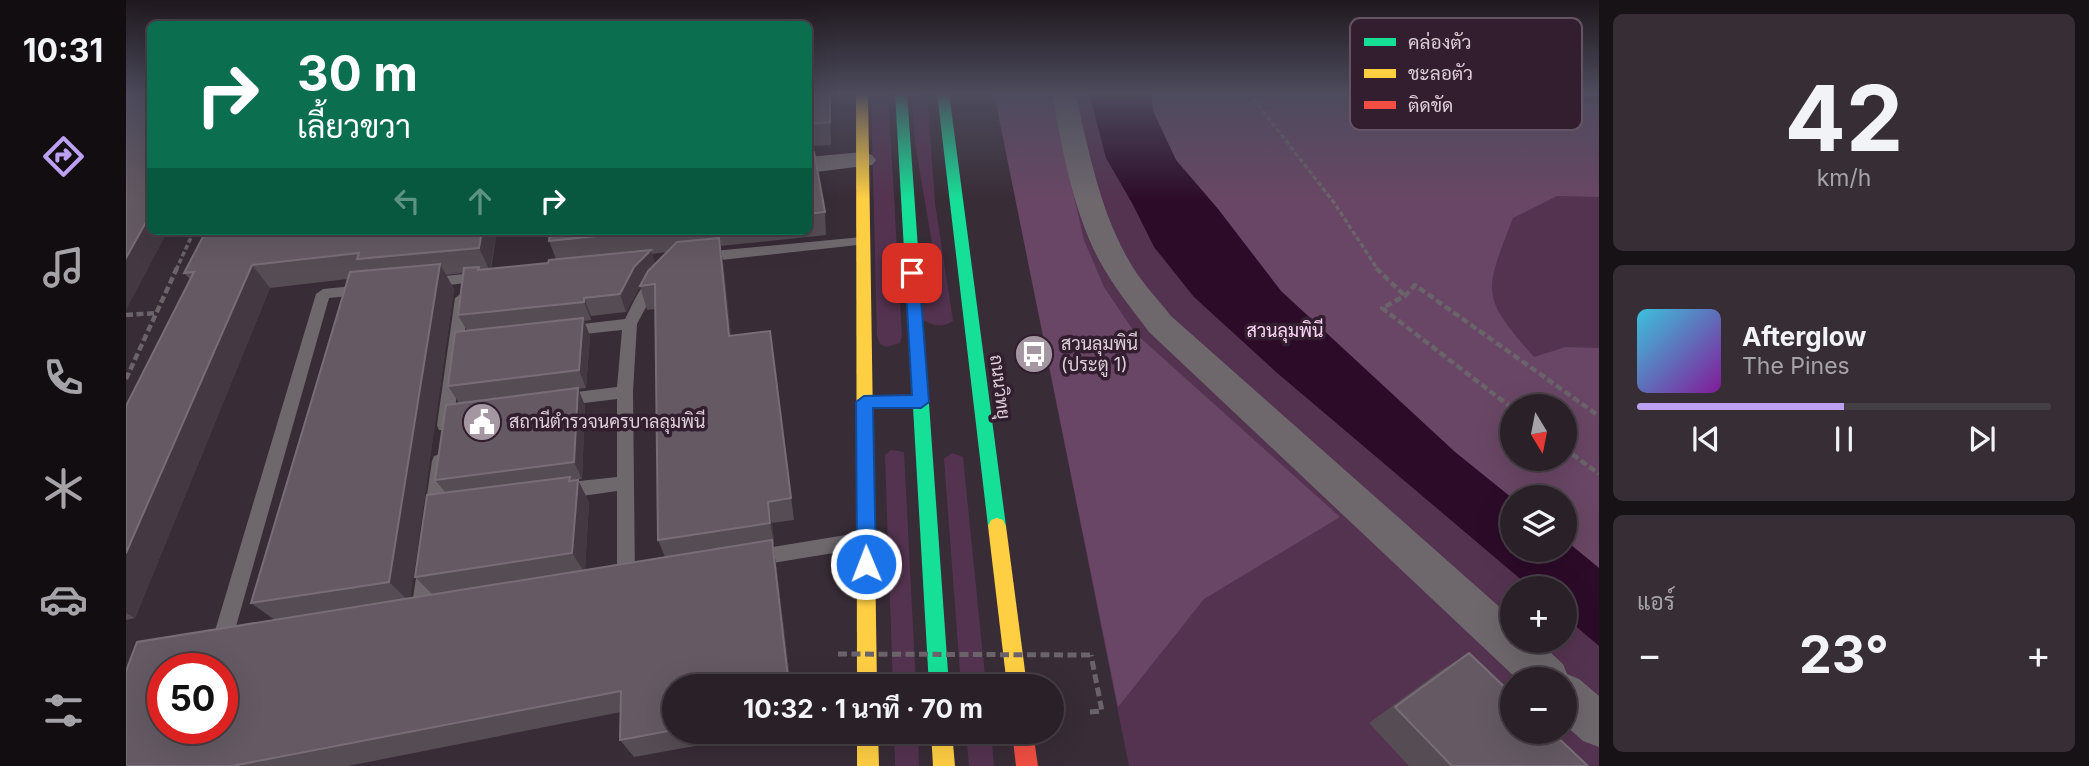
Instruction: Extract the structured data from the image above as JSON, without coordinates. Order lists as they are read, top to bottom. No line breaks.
{"streets":{"main road":["ถนนวิทยุ"]},"parks":["สวนลุมพินี"],"places":{"bus stop":["สวนลุมพินี (ประตู 1)"],"public building":["สถานีตำรวจนครบาลลุมพินี"]},"legend":["คล่องตัว","ชะลอตัว","ติดขัด"],"north":"bottom","page":{"tabs":"10:31","tile":[["42","km/h"],"แอร์"],"turn":["30 m","เลี้ยวขวา"],"song":["Afterglow","The Pines"],"map_buttons":["+","−"],"heat":["−","23°","+"],"limit":"50","trip":"10:32 · 1 นาที · 70 m"}}
